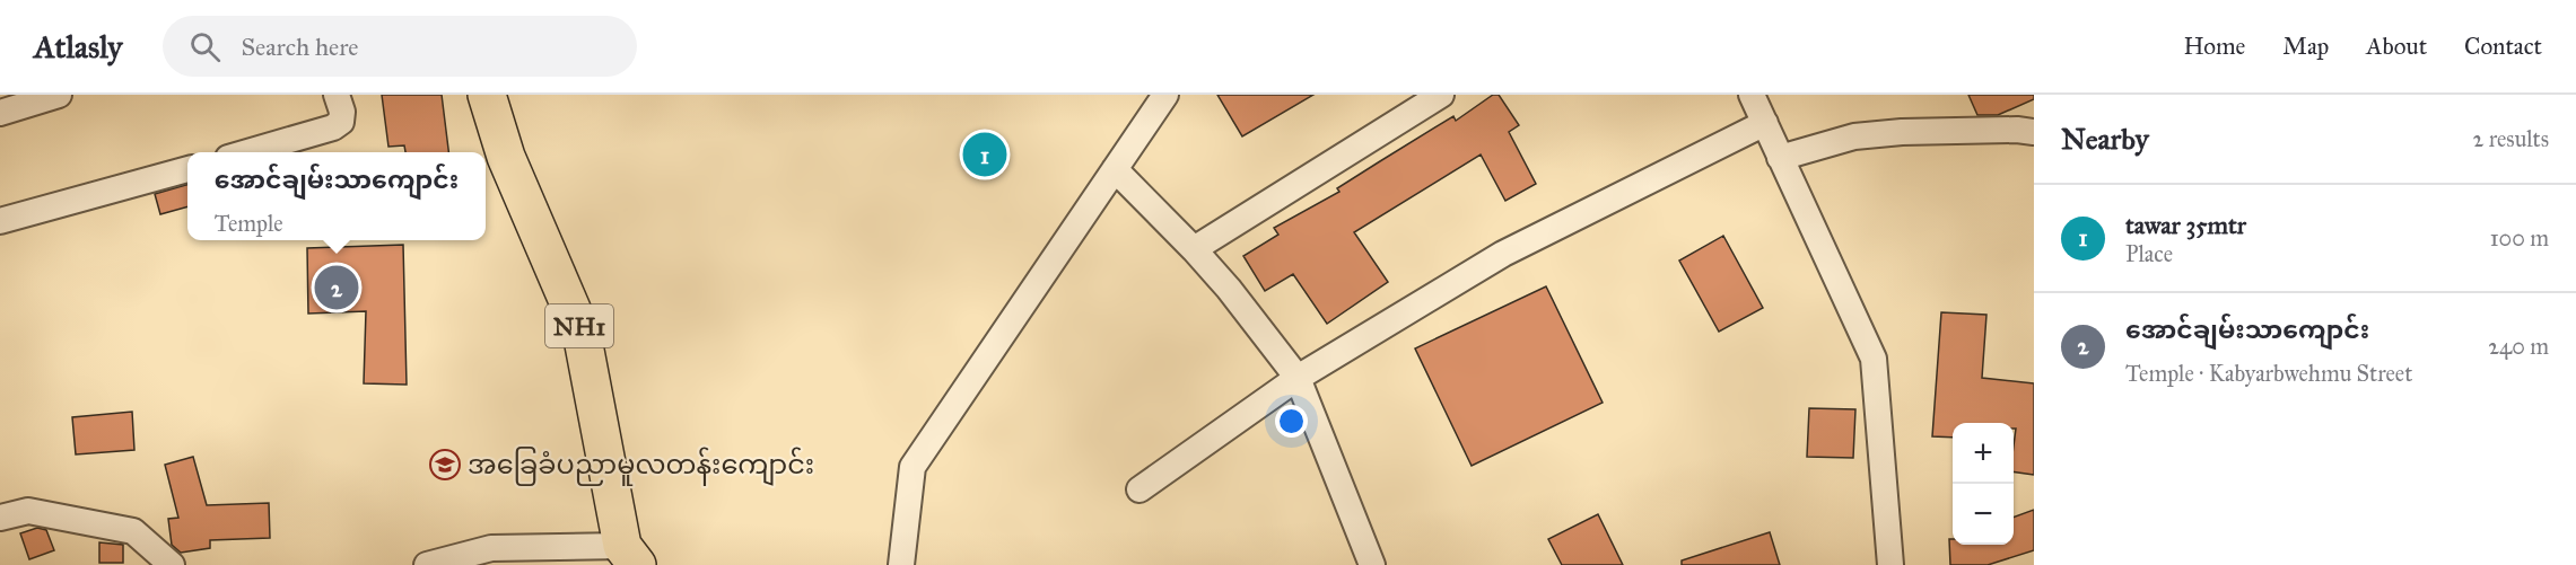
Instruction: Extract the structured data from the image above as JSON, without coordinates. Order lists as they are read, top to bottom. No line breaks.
{"streets":{"highway":["NH1"]},"places":{"school or university":["အခြေခံပညာမူလတန်းကျောင်း"]},"page":{"header":"Atlasly","search":"Search here","nav":["Home","Map","About","Contact"],"heading":["Nearby","2 results"],"pins":["1","2"],"popup":["အောင်ချမ်းသာကျောင်း","Temple"],"list":[{"mark":"1","name":"tawar 35mtr","note":"Place","value":"100 m"},{"mark":"2","name":"အောင်ချမ်းသာကျောင်း","note":"Temple · Kabyarbwehmu Street","value":"240 m"}],"map_buttons":["+","−"]}}
